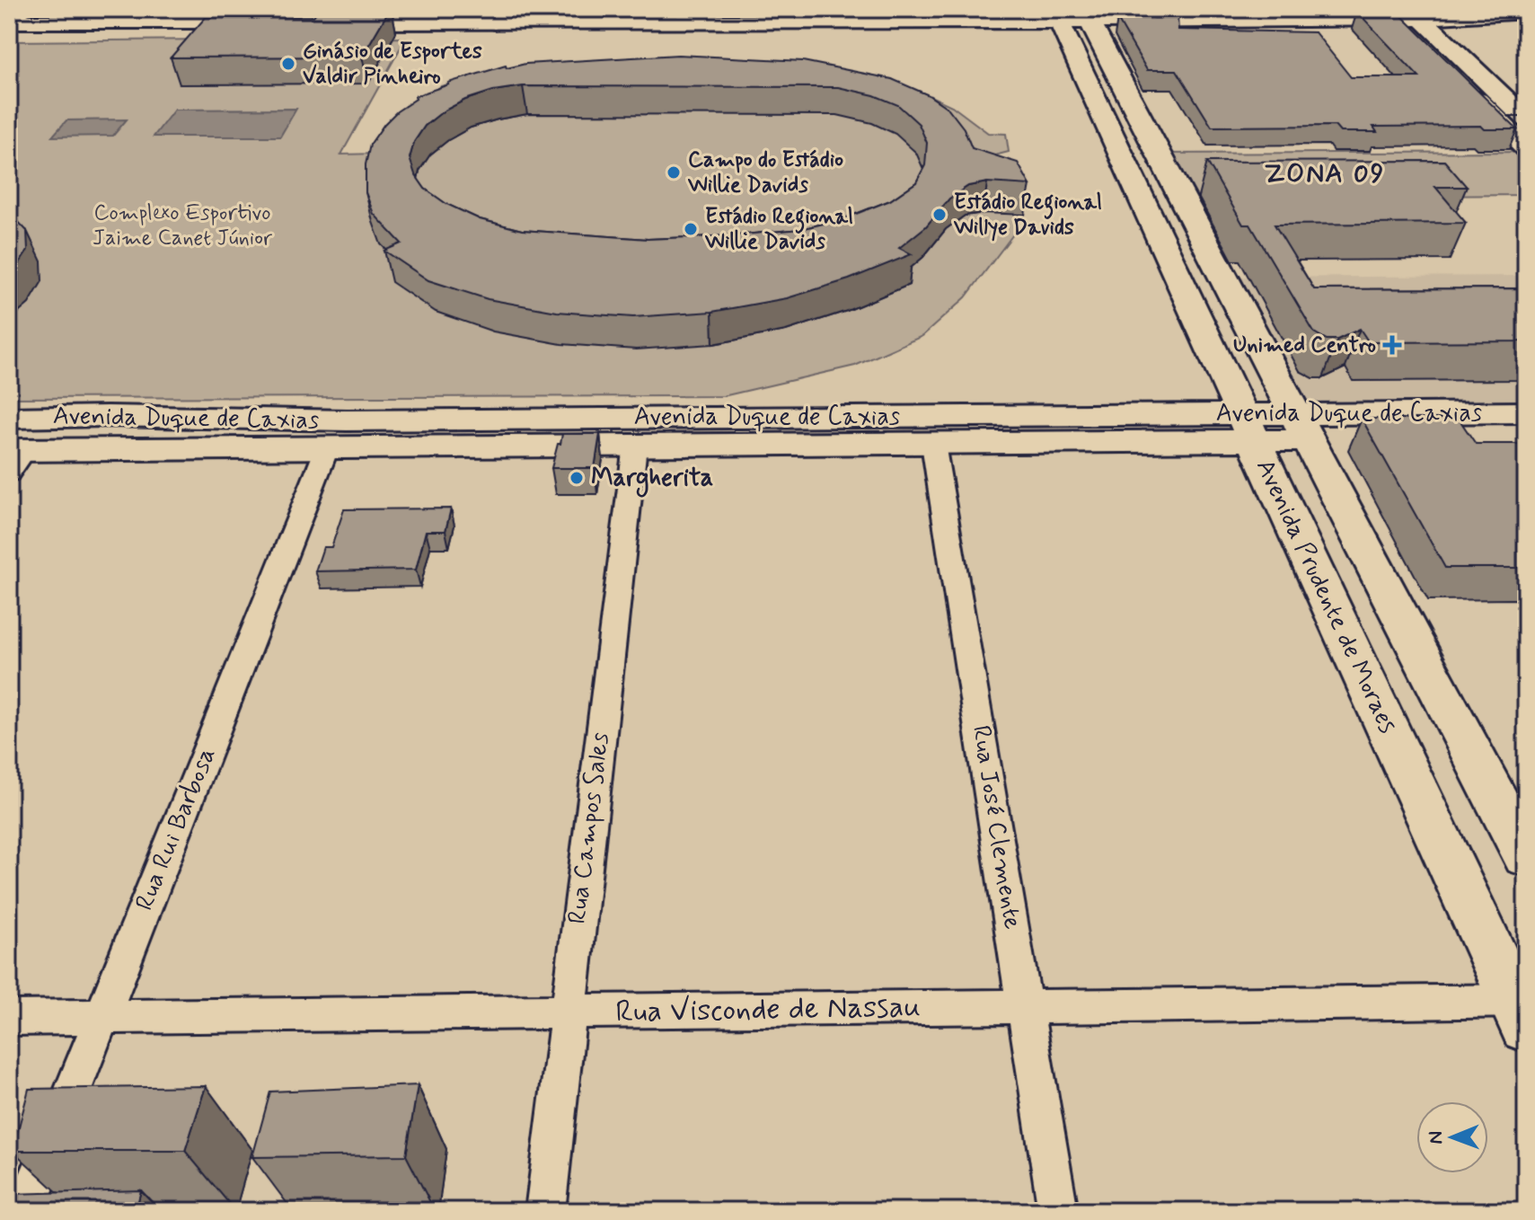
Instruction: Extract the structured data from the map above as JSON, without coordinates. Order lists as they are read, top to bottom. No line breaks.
{"streets":{"main road":["Avenida Duque de Caxias","Avenida Prudente de Moraes"],"street":["Rua José Clemente","Rua Campos Sales","Rua Rui Barbosa","Rua Visconde de Nassau"]},"crossings":[["Avenida Duque de Caxias","Avenida Prudente de Moraes"],["Avenida Duque de Caxias","Rua José Clemente"],["Avenida Duque de Caxias","Rua Campos Sales"],["Avenida Duque de Caxias","Rua Rui Barbosa"],["Avenida Prudente de Moraes","Rua Visconde de Nassau"],["Rua José Clemente","Rua Visconde de Nassau"],["Rua Campos Sales","Rua Visconde de Nassau"],["Rua Rui Barbosa","Rua Visconde de Nassau"]],"districts":["ZONA 09"],"parks":["Complexo Esportivo Jaime Canet Júnior"],"places":{"other":["Ginásio de Esportes Valdir Pinheiro","Campo do Estádio Willie Davids","Estádio Regional Willye Davids","Estádio Regional Willie Davids","Margherita"],"health":["Unimed Centro"]},"north":"left"}
